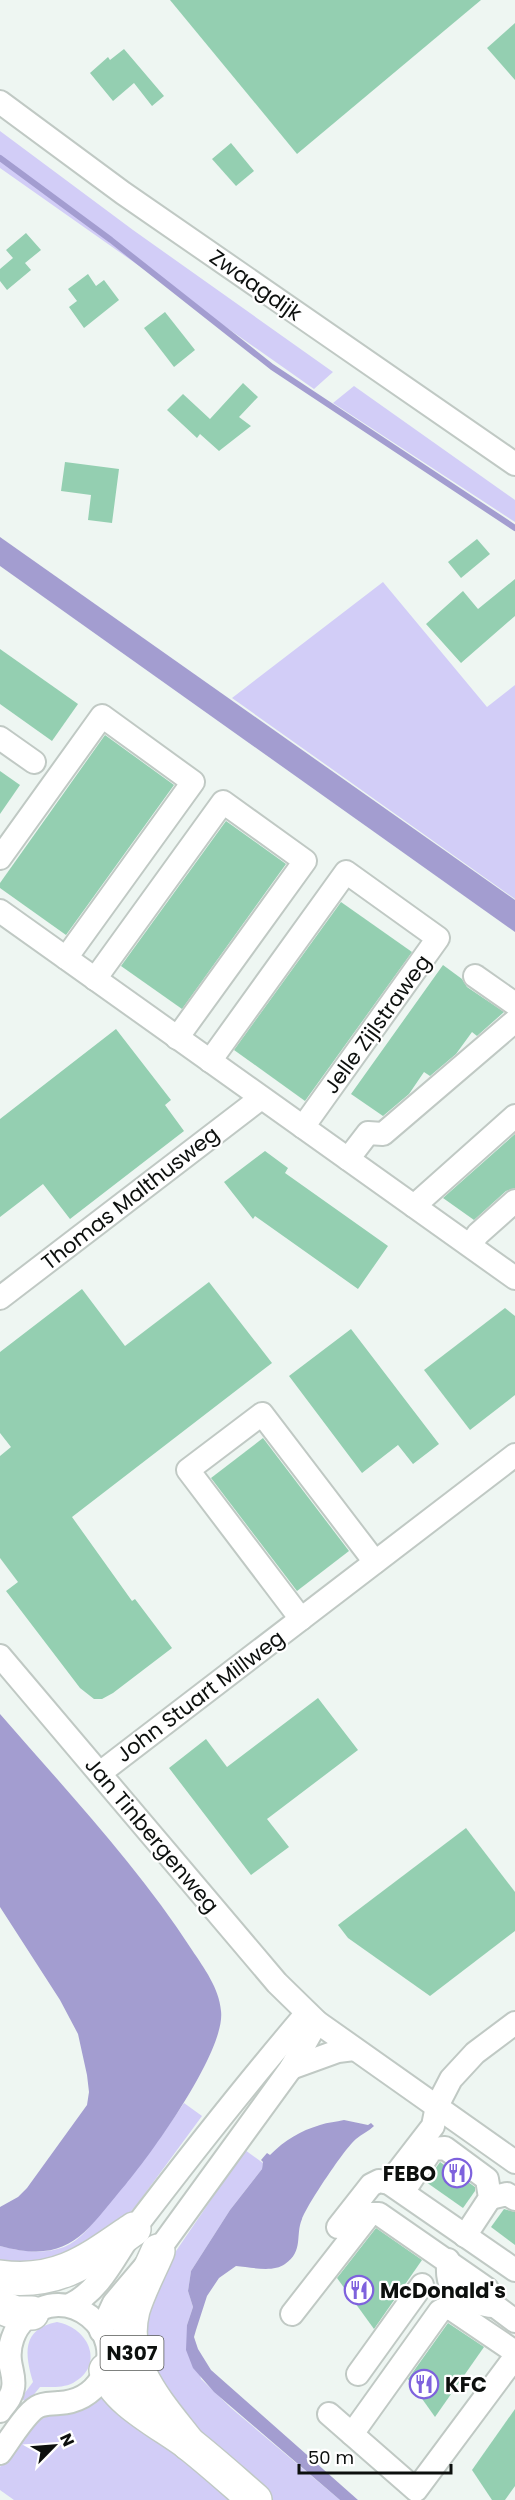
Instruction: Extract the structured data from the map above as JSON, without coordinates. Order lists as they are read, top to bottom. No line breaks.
{"streets":{"highway":["N307"],"street":["Zwaagdijk","Jelle Zijlstraweg","Thomas Malthusweg","John Stuart Millweg","Jan Tinbergenweg"]},"crossings":[["John Stuart Millweg","Jan Tinbergenweg"]],"places":{"restaurant":["FEBO","McDonald's","KFC"]},"scale_bar":"50 m","north":"top right"}
